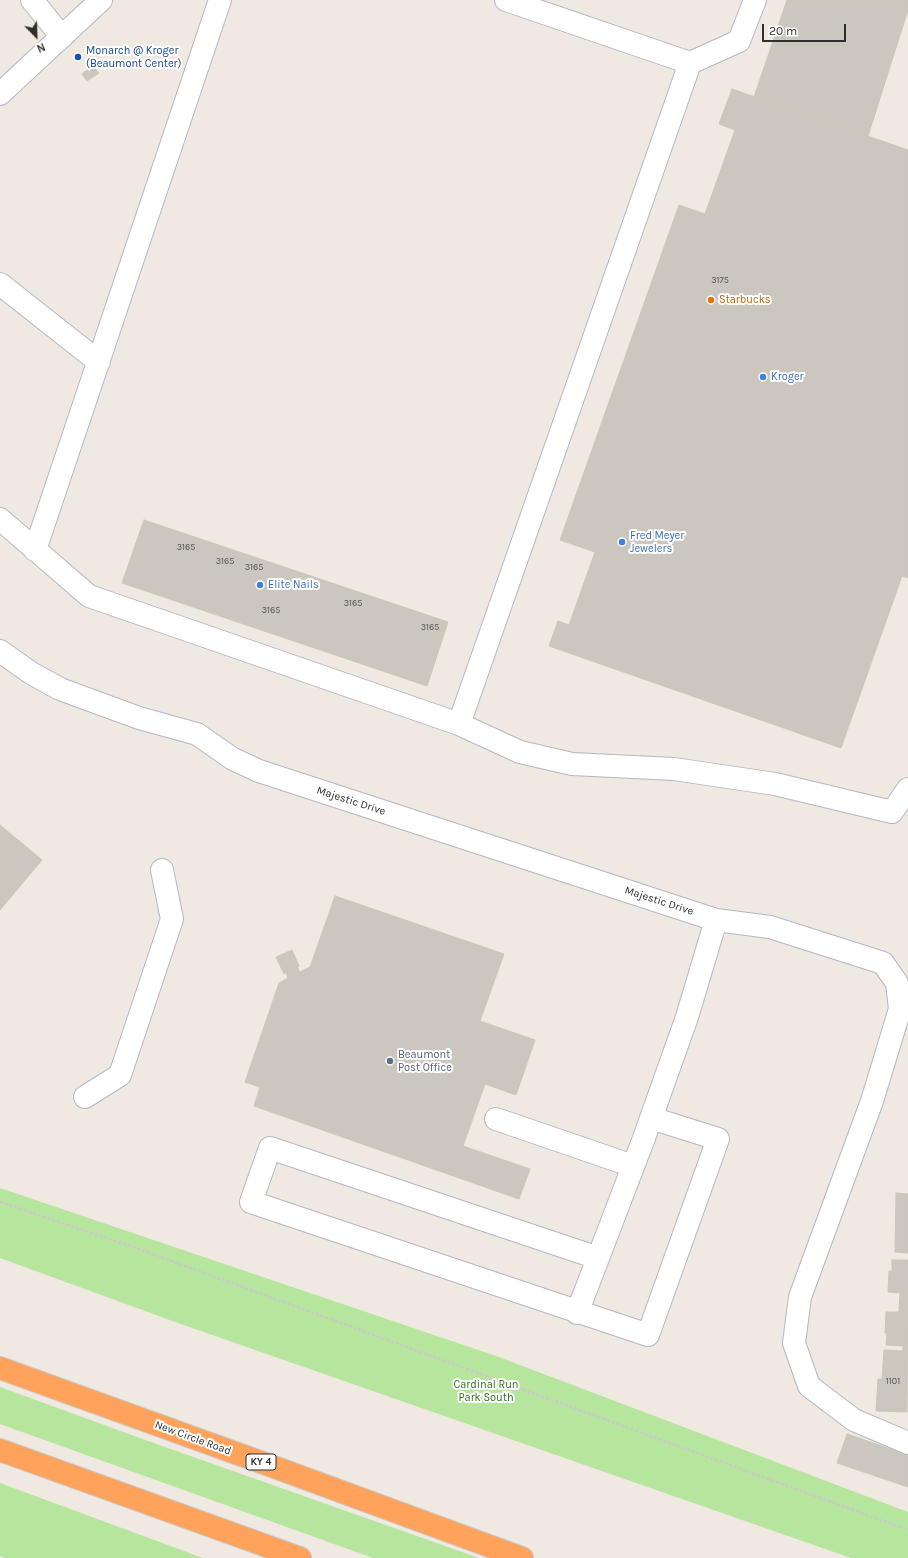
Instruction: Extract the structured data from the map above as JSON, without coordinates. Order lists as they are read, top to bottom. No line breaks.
{"streets":{"highway":["New Circle Road","KY 4"],"street":["Majestic Drive"]},"parks":["Cardinal Run Park South"],"places":["Monarch @ Kroger (Beaumont Center)","Starbucks","Kroger","Fred Meyer Jewelers","Elite Nails","Beaumont Post Office"],"house_numbers":["3175","3165","3165","3165","3165","3165","3165","1101"],"scale_bar":"20 m","north":"bottom right"}
